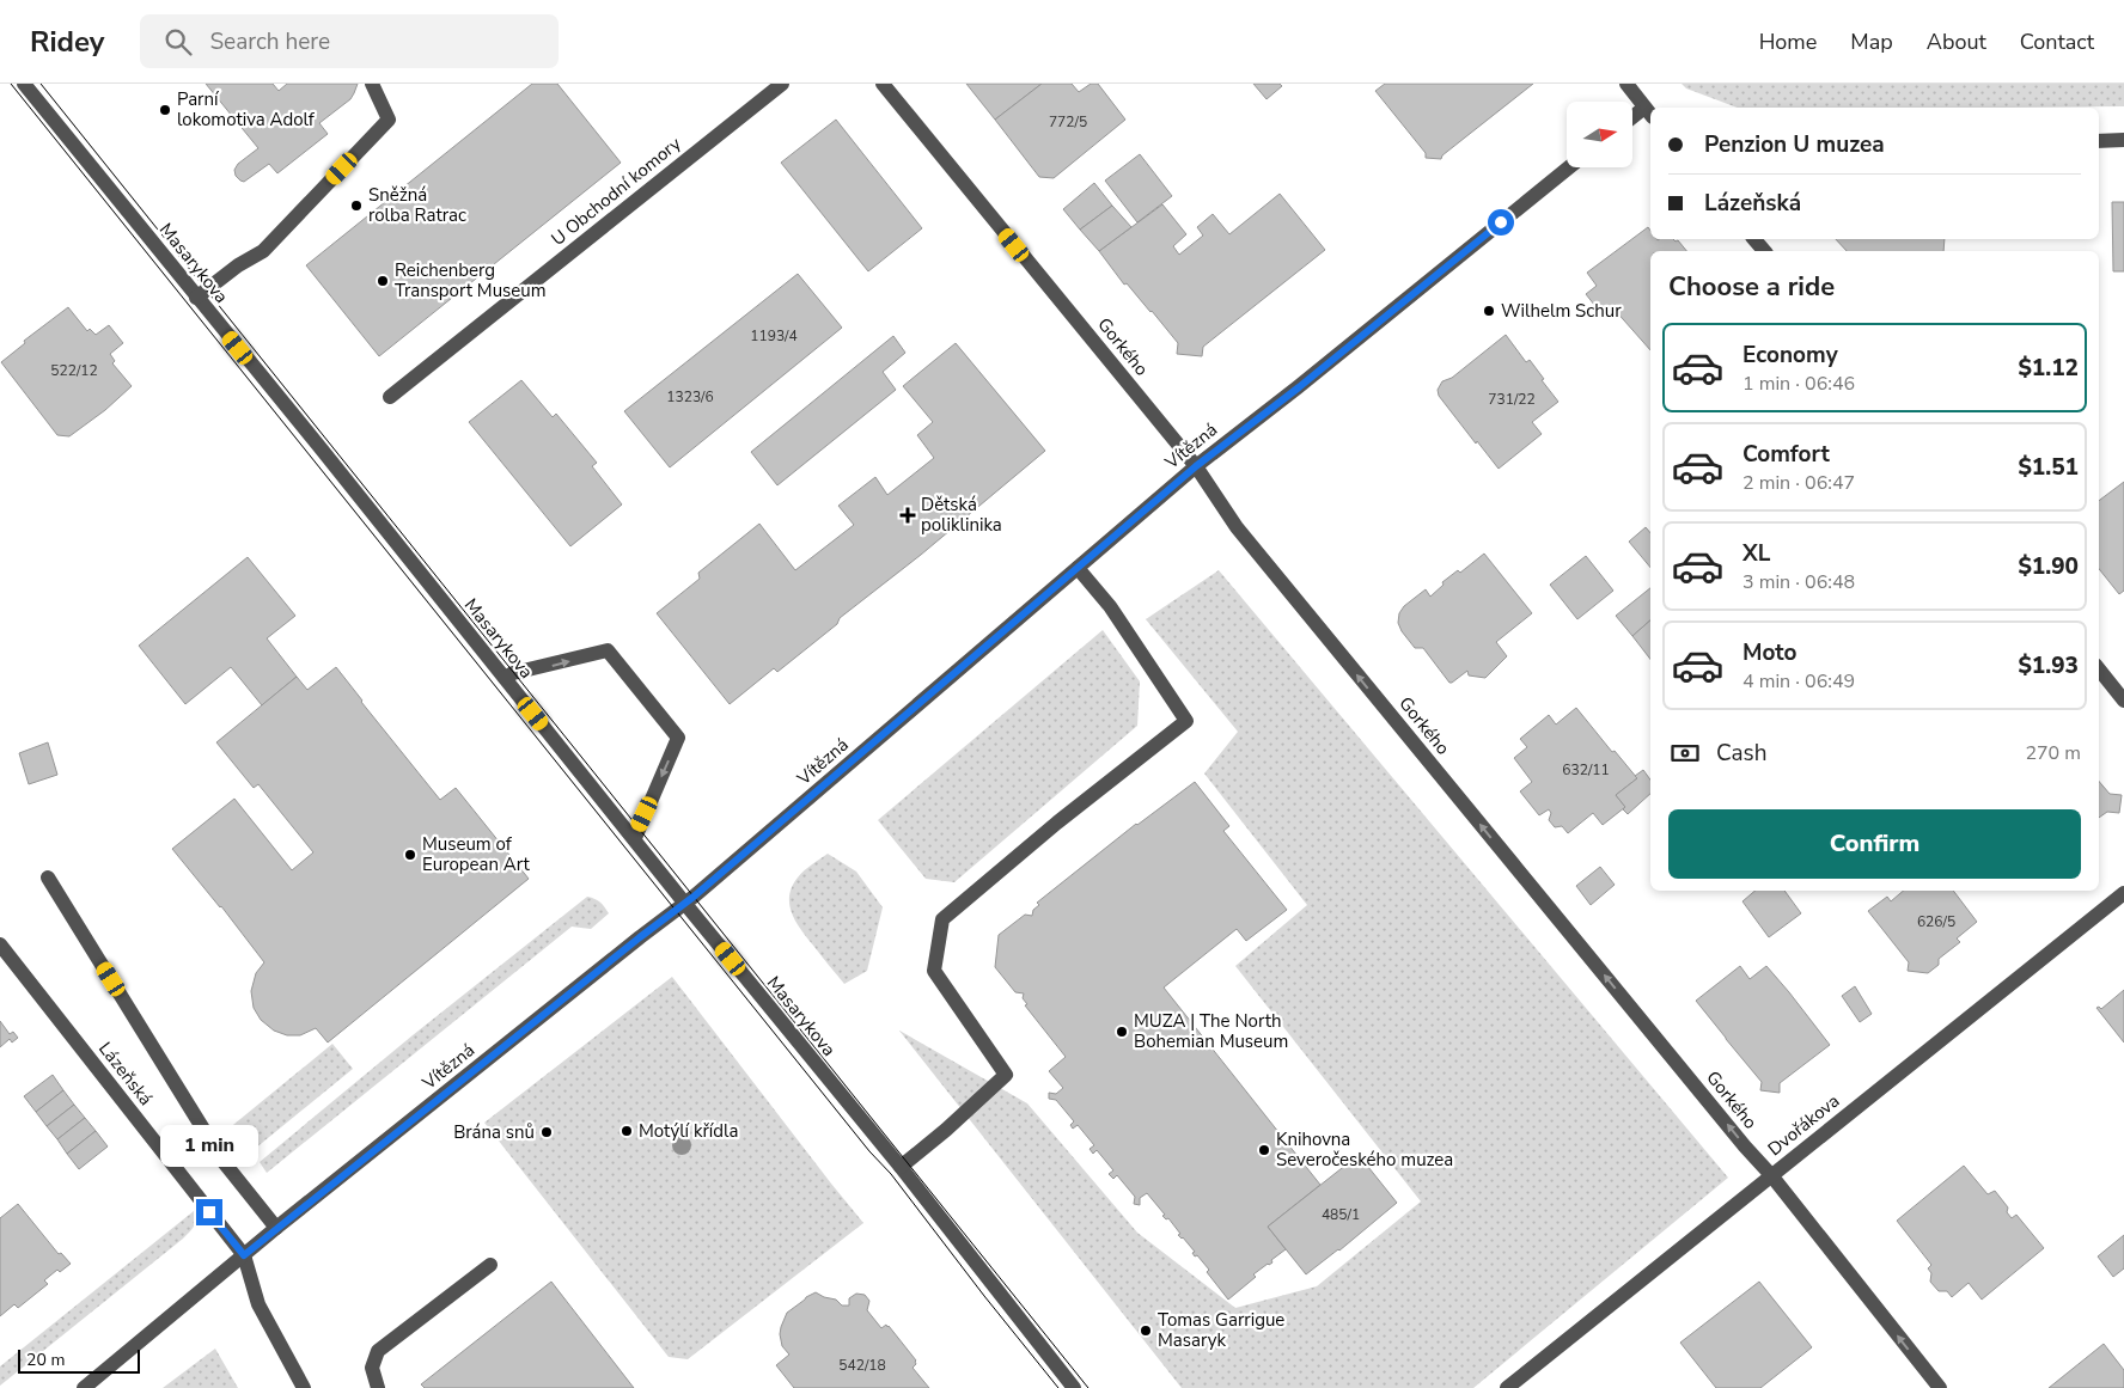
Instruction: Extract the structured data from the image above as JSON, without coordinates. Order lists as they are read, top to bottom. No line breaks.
{"streets":{"street":["U Obchodní komory","Masarykova","Gorkého","Vítězná","Lázeňská","Dvořákova"]},"crossings":[["Masarykova","Vítězná"],["Gorkého","Vítězná"],["Gorkého","Dvořákova"],["Vítězná","Lázeňská"]],"one_way":["Gorkého"],"places":{"other":["Parní lokomotiva Adolf","Sněžná rolba Ratrac","Reichenberg Transport Museum","Wilhelm Schur","Museum of European Art","MUZA | The North Bohemian Museum","Motýlí křídla","Brána snů","Knihovna Severočeského muzea","Tomas Garrigue Masaryk"],"health":["Dětská poliklinika"]},"house_numbers":["772/5","1193/4","522/12","1323/6","731/22","632/11","626/5","485/1","542/18"],"scale_bar":"20 m","north":"right","page":{"header":"Ridey","search":"Search here","nav":["Home","Map","About","Contact"],"banner":["Penzion U muzea","Lázeňská"],"heading":"Choose a ride","list":[{"name":"Economy","note":"1 min · 06:46","value":"$1.12"},{"name":"Comfort","note":"2 min · 06:47","value":"$1.51"},{"name":"XL","note":"3 min · 06:48","value":"$1.90"},{"name":"Moto","note":"4 min · 06:49","value":"$1.93"}],"pay":["Cash","270 m"],"buttons":"Confirm","bubble":"1 min","scale":"20 m"}}
